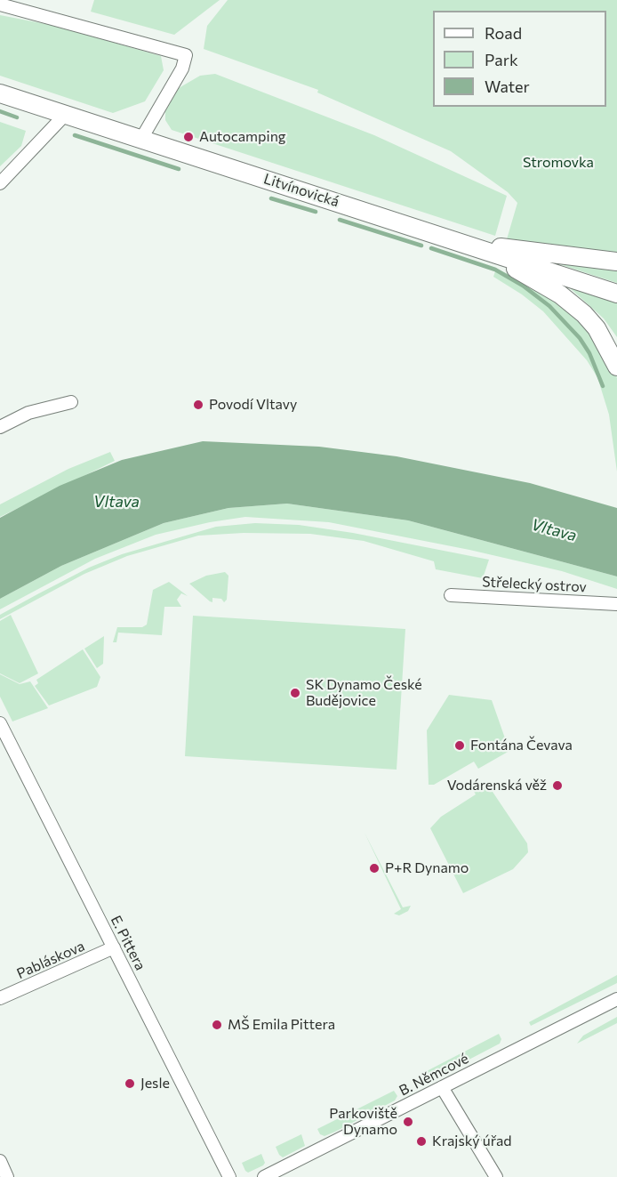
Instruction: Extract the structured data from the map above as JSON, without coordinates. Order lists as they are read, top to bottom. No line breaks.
{"streets":{"main road":["Litvínovická"],"street":["Střelecký ostrov","E. Pittera","Pabláskova","B. Němcové"]},"crossings":[["E. Pittera","Pabláskova"]],"water":["Vltava"],"parks":["Stromovka"],"places":["Autocamping","Povodí Vltavy","SK Dynamo České Budějovice","Fontána Čevava","Vodárenská věž","P+R Dynamo","MŠ Emila Pittera","Jesle","Parkoviště Dynamo","Krajský úřad"],"legend":["Road","Park","Water"]}
